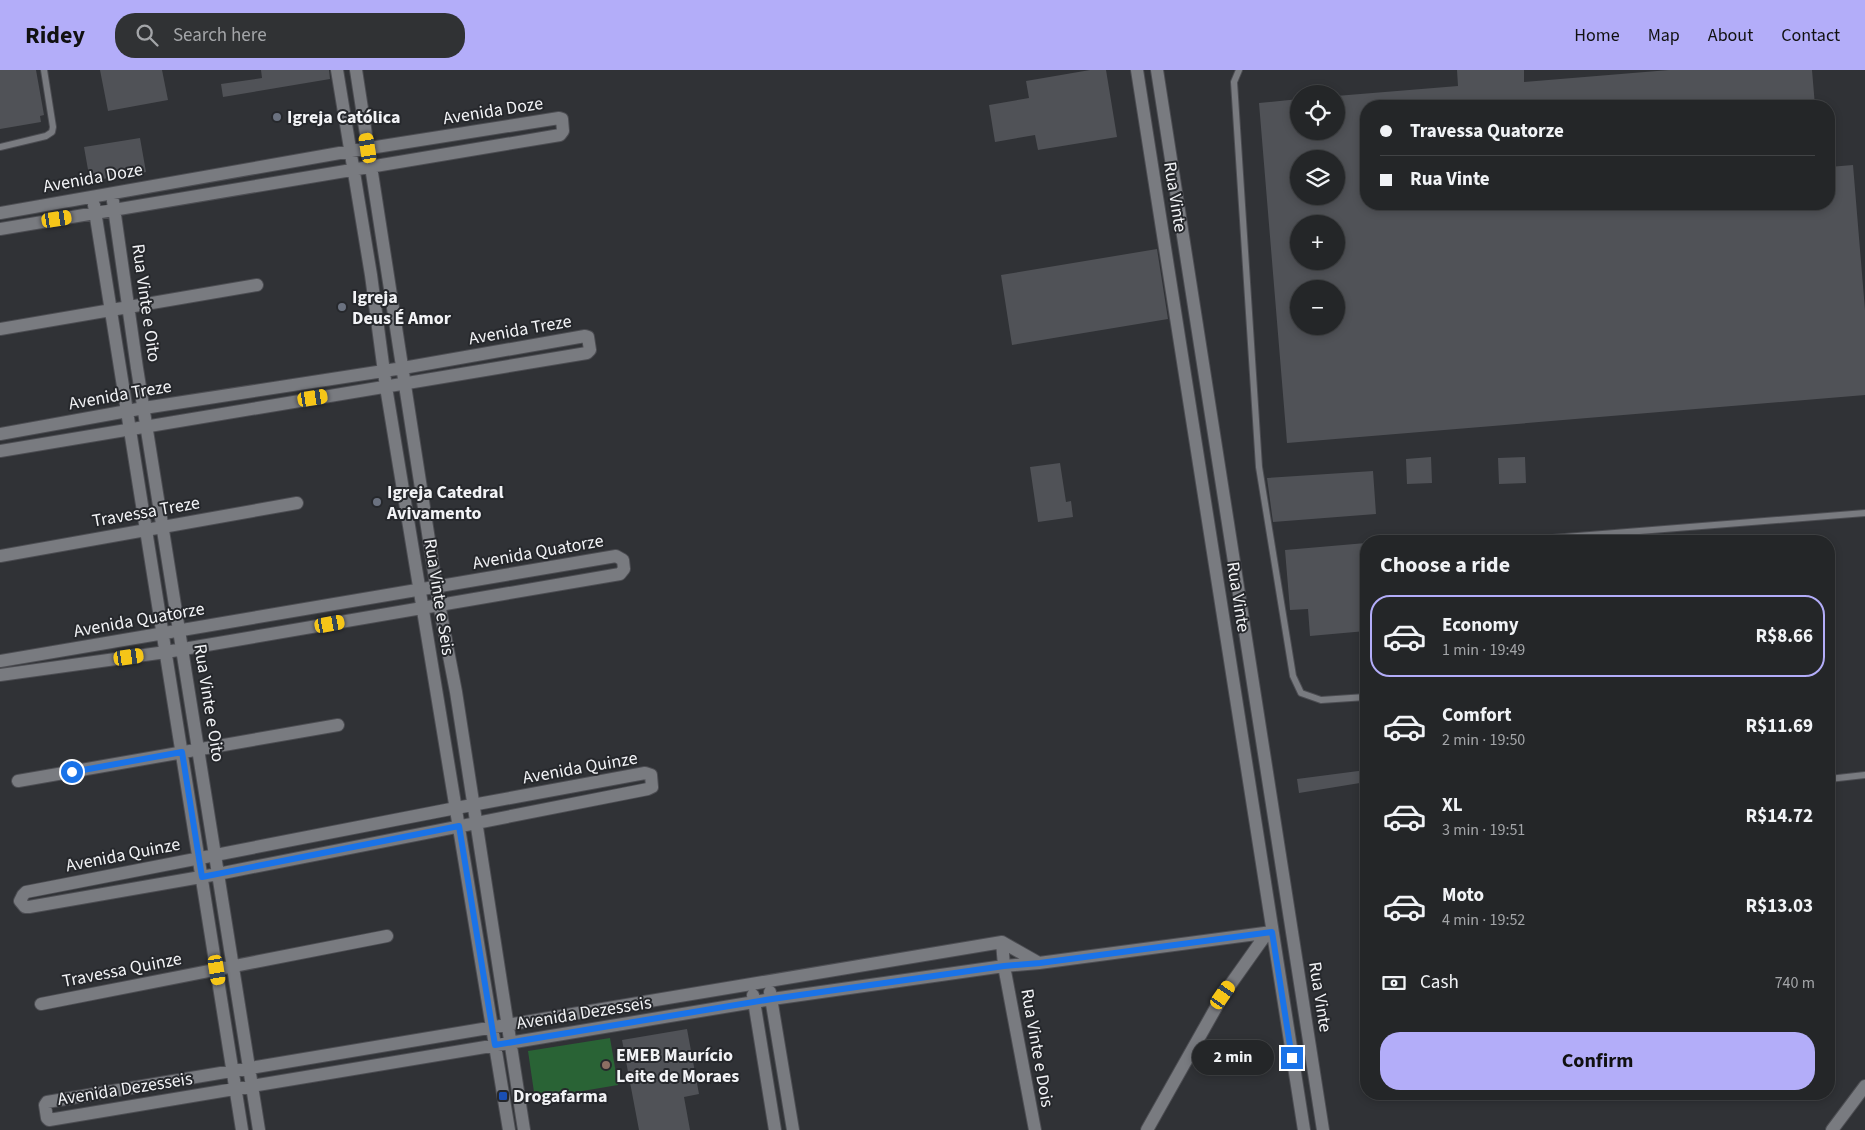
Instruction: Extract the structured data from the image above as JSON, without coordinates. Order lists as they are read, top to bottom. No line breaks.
{"streets":{"street":["Avenida Doze","Rua Vinte","Rua Vinte e Oito","Avenida Treze","Travessa Treze","Avenida Quatorze","Rua Vinte e Seis","Avenida Quinze","Travessa Quinze","Avenida Dezesseis","Rua Vinte e Dois"]},"crossings":[["Avenida Doze","Rua Vinte e Oito"],["Avenida Doze","Rua Vinte e Seis"],["Rua Vinte","Avenida Dezesseis"],["Rua Vinte e Oito","Avenida Treze"],["Rua Vinte e Oito","Travessa Treze"],["Rua Vinte e Oito","Avenida Quatorze"],["Rua Vinte e Oito","Avenida Quinze"],["Rua Vinte e Oito","Travessa Quinze"],["Rua Vinte e Oito","Avenida Dezesseis"],["Avenida Treze","Rua Vinte e Seis"],["Avenida Quatorze","Rua Vinte e Seis"],["Rua Vinte e Seis","Avenida Quinze"],["Rua Vinte e Seis","Avenida Dezesseis"],["Avenida Dezesseis","Rua Vinte e Dois"]],"places":{"other":["Igreja Católica","Igreja Deus É Amor","Igreja Catedral Avivamento","EMEB Maurício Leite de Moraes"],"transit":["Drogafarma"]},"page":{"header":"Ridey","search":"Search here","nav":["Home","Map","About","Contact"],"map_buttons":["+","−"],"banner":["Travessa Quatorze","Rua Vinte"],"heading":"Choose a ride","list":[{"name":"Economy","note":"1 min · 19:49","value":"R$8.66"},{"name":"Comfort","note":"2 min · 19:50","value":"R$11.69"},{"name":"XL","note":"3 min · 19:51","value":"R$14.72"},{"name":"Moto","note":"4 min · 19:52","value":"R$13.03"}],"pay":["Cash","740 m"],"buttons":"Confirm","bubble":"2 min"}}
